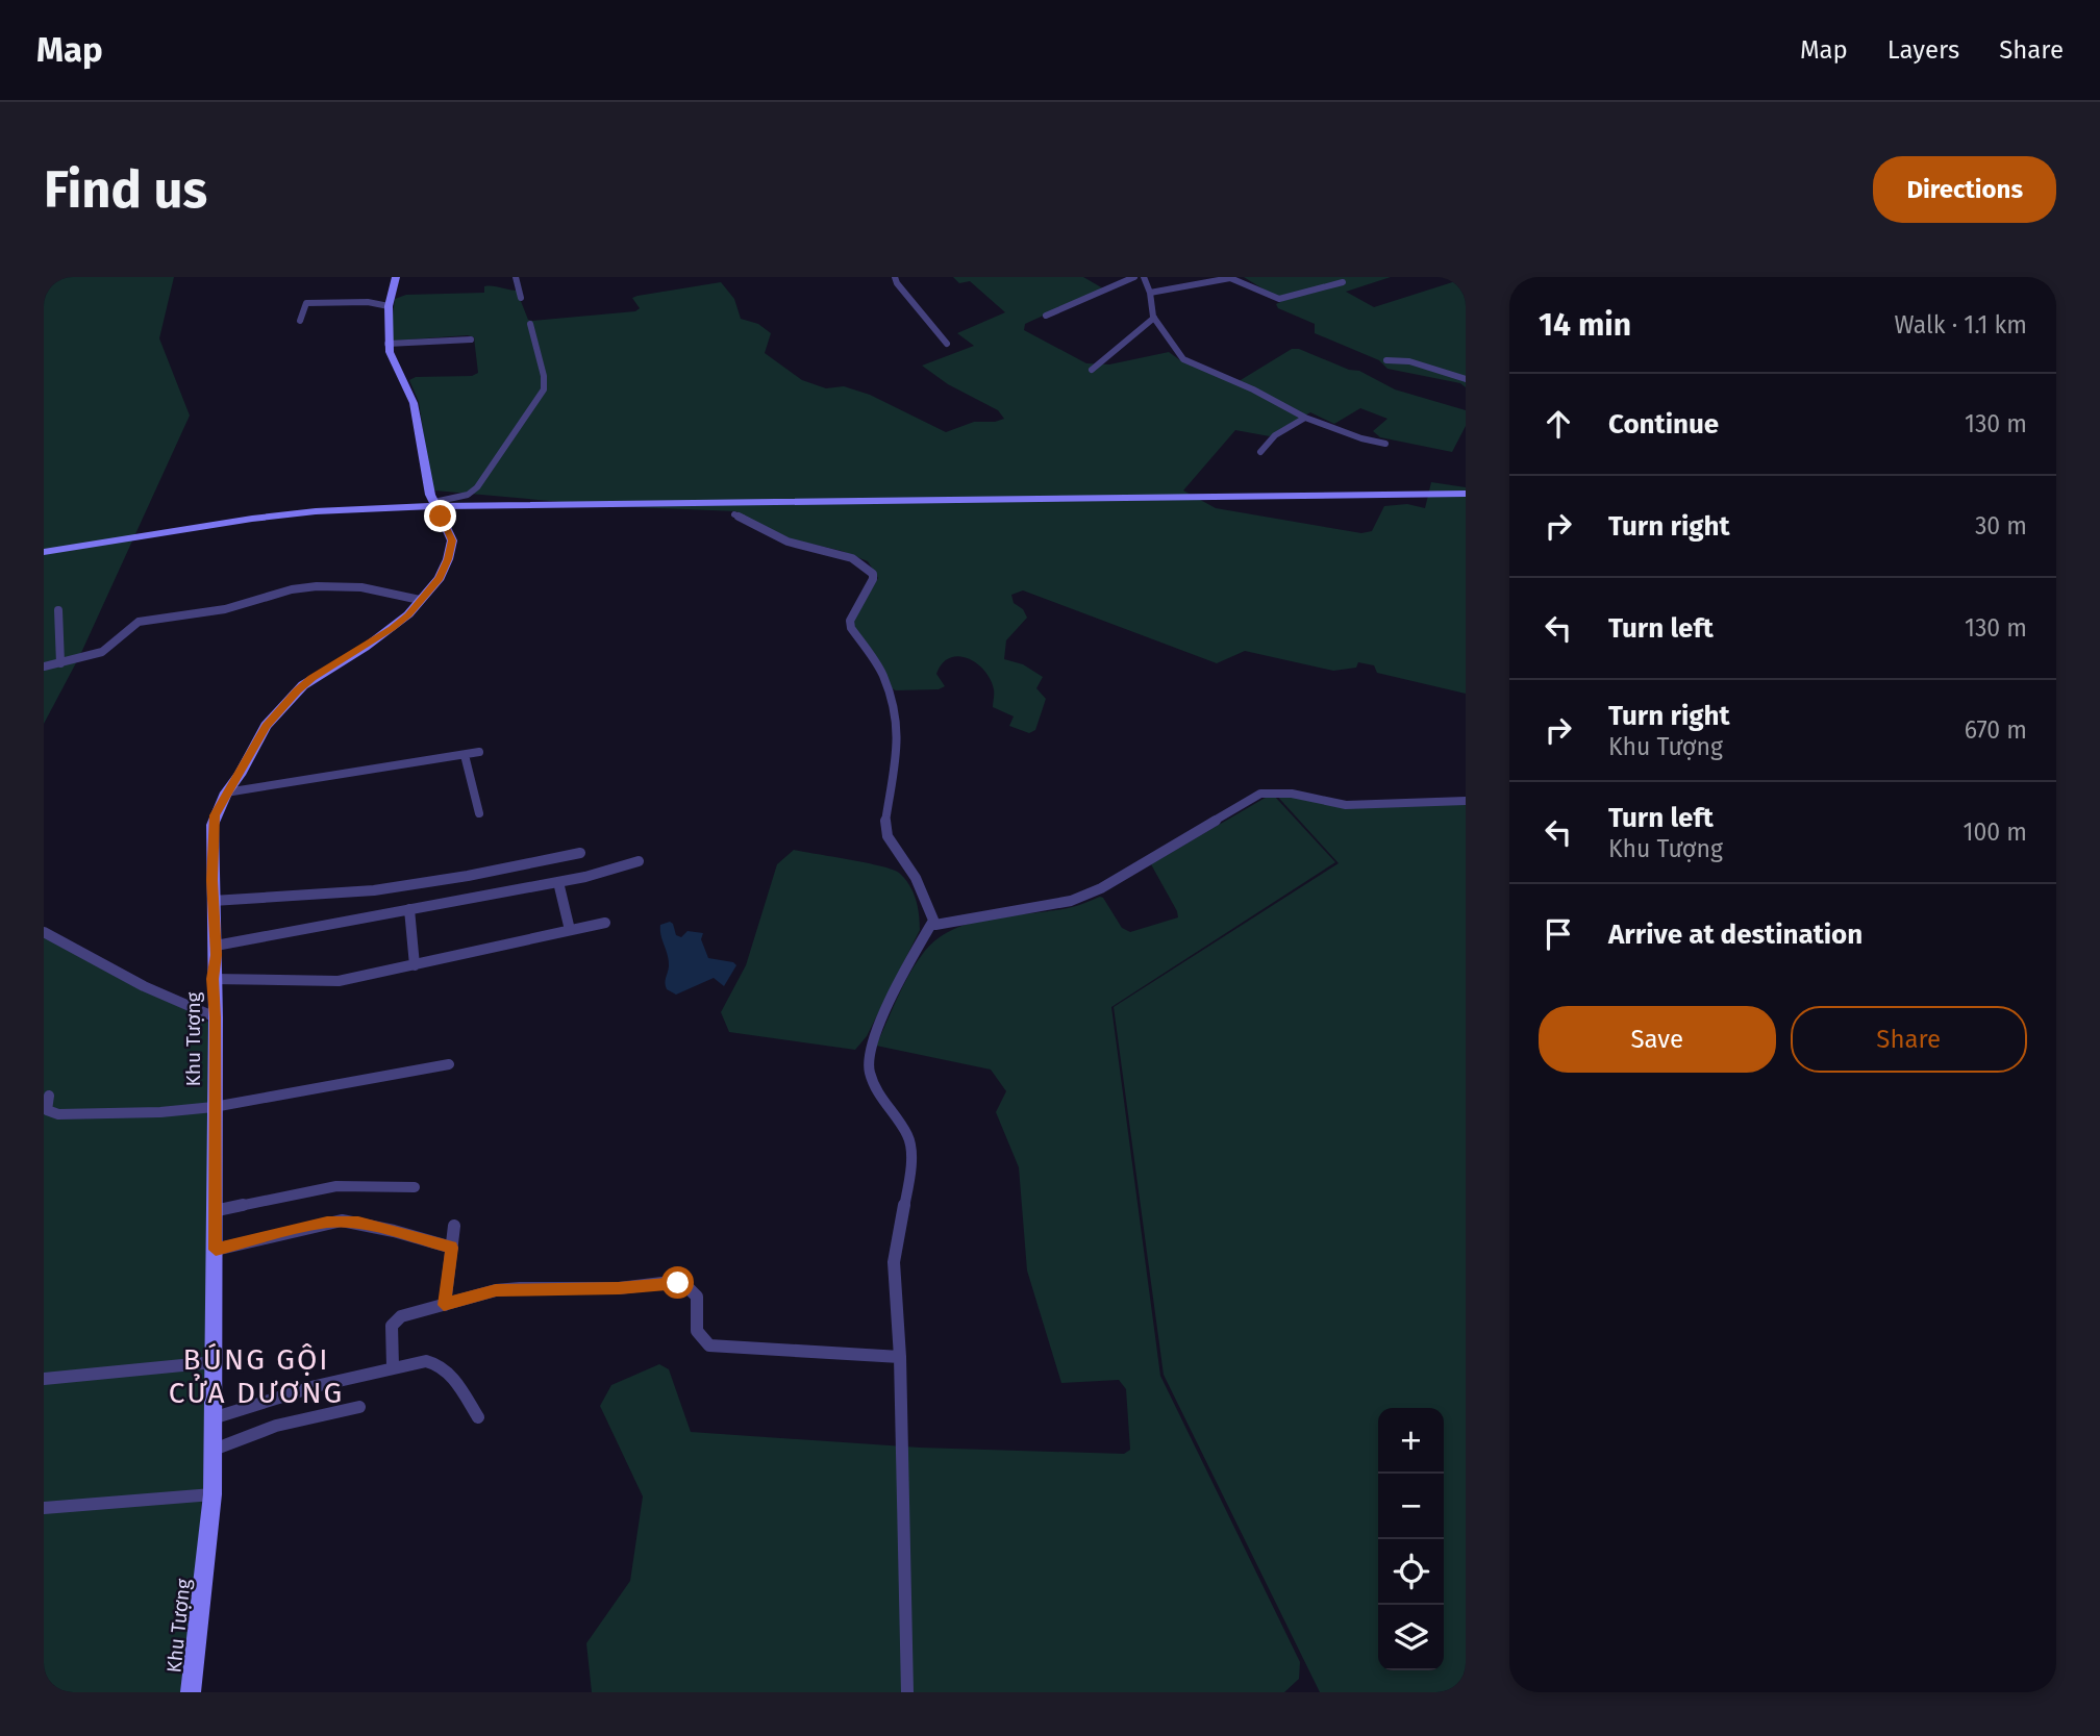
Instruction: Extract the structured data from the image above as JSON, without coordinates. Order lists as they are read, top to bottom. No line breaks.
{"streets":{"street":["Khu Tượng"]},"districts":["BÚNG GỘI CỬA DƯƠNG"],"page":{"header":"Map","nav":["Map","Layers","Share"],"buttons":["Directions",["Save","Share"]],"title":"Find us","heading":["14 min","Walk · 1.1 km"],"list":[["Continue","130 m"],["Turn right","30 m"],["Turn left","130 m"],["Turn right","Khu Tượng","670 m"],["Turn left","Khu Tượng","100 m"],"Arrive at destination"],"map_buttons":["+","−"]}}
